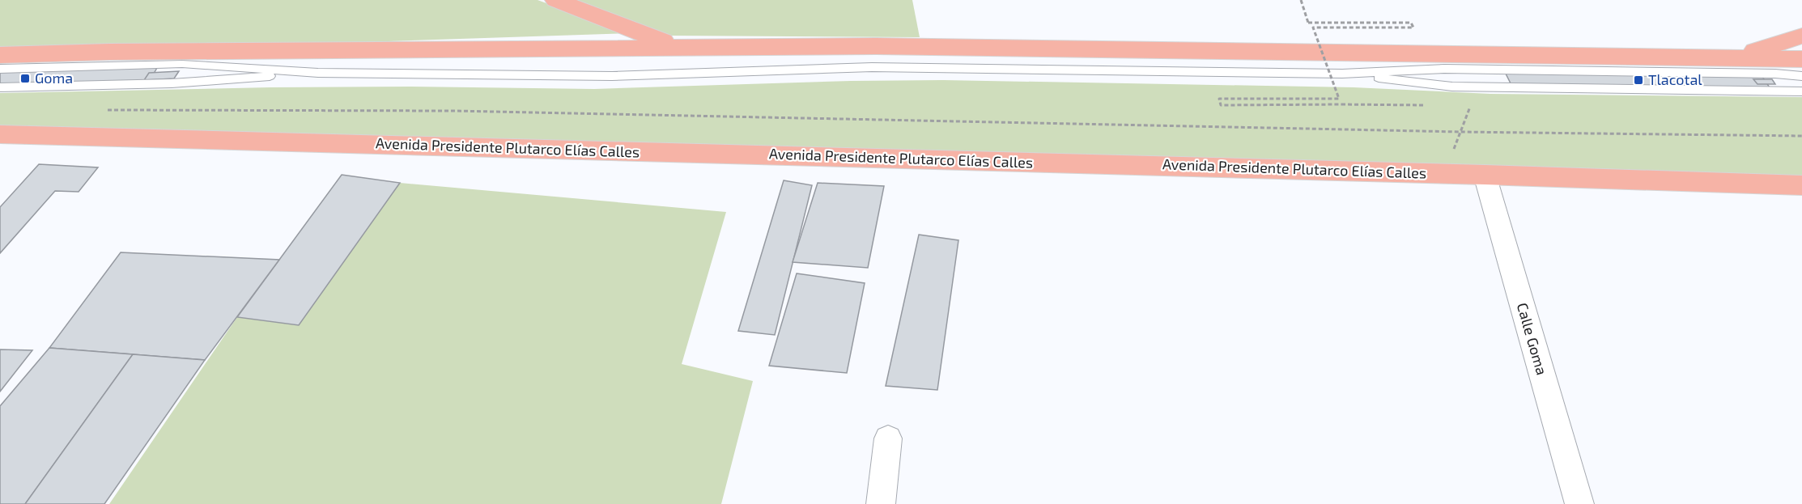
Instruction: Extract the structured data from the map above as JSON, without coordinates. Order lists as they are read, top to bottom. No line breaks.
{"streets":{"main road":["Avenida Presidente Plutarco Elías Calles"],"street":["Calle Goma"]},"crossings":[["Avenida Presidente Plutarco Elías Calles","Calle Goma"]],"places":{"transit":["Goma","Tlacotal"]}}
